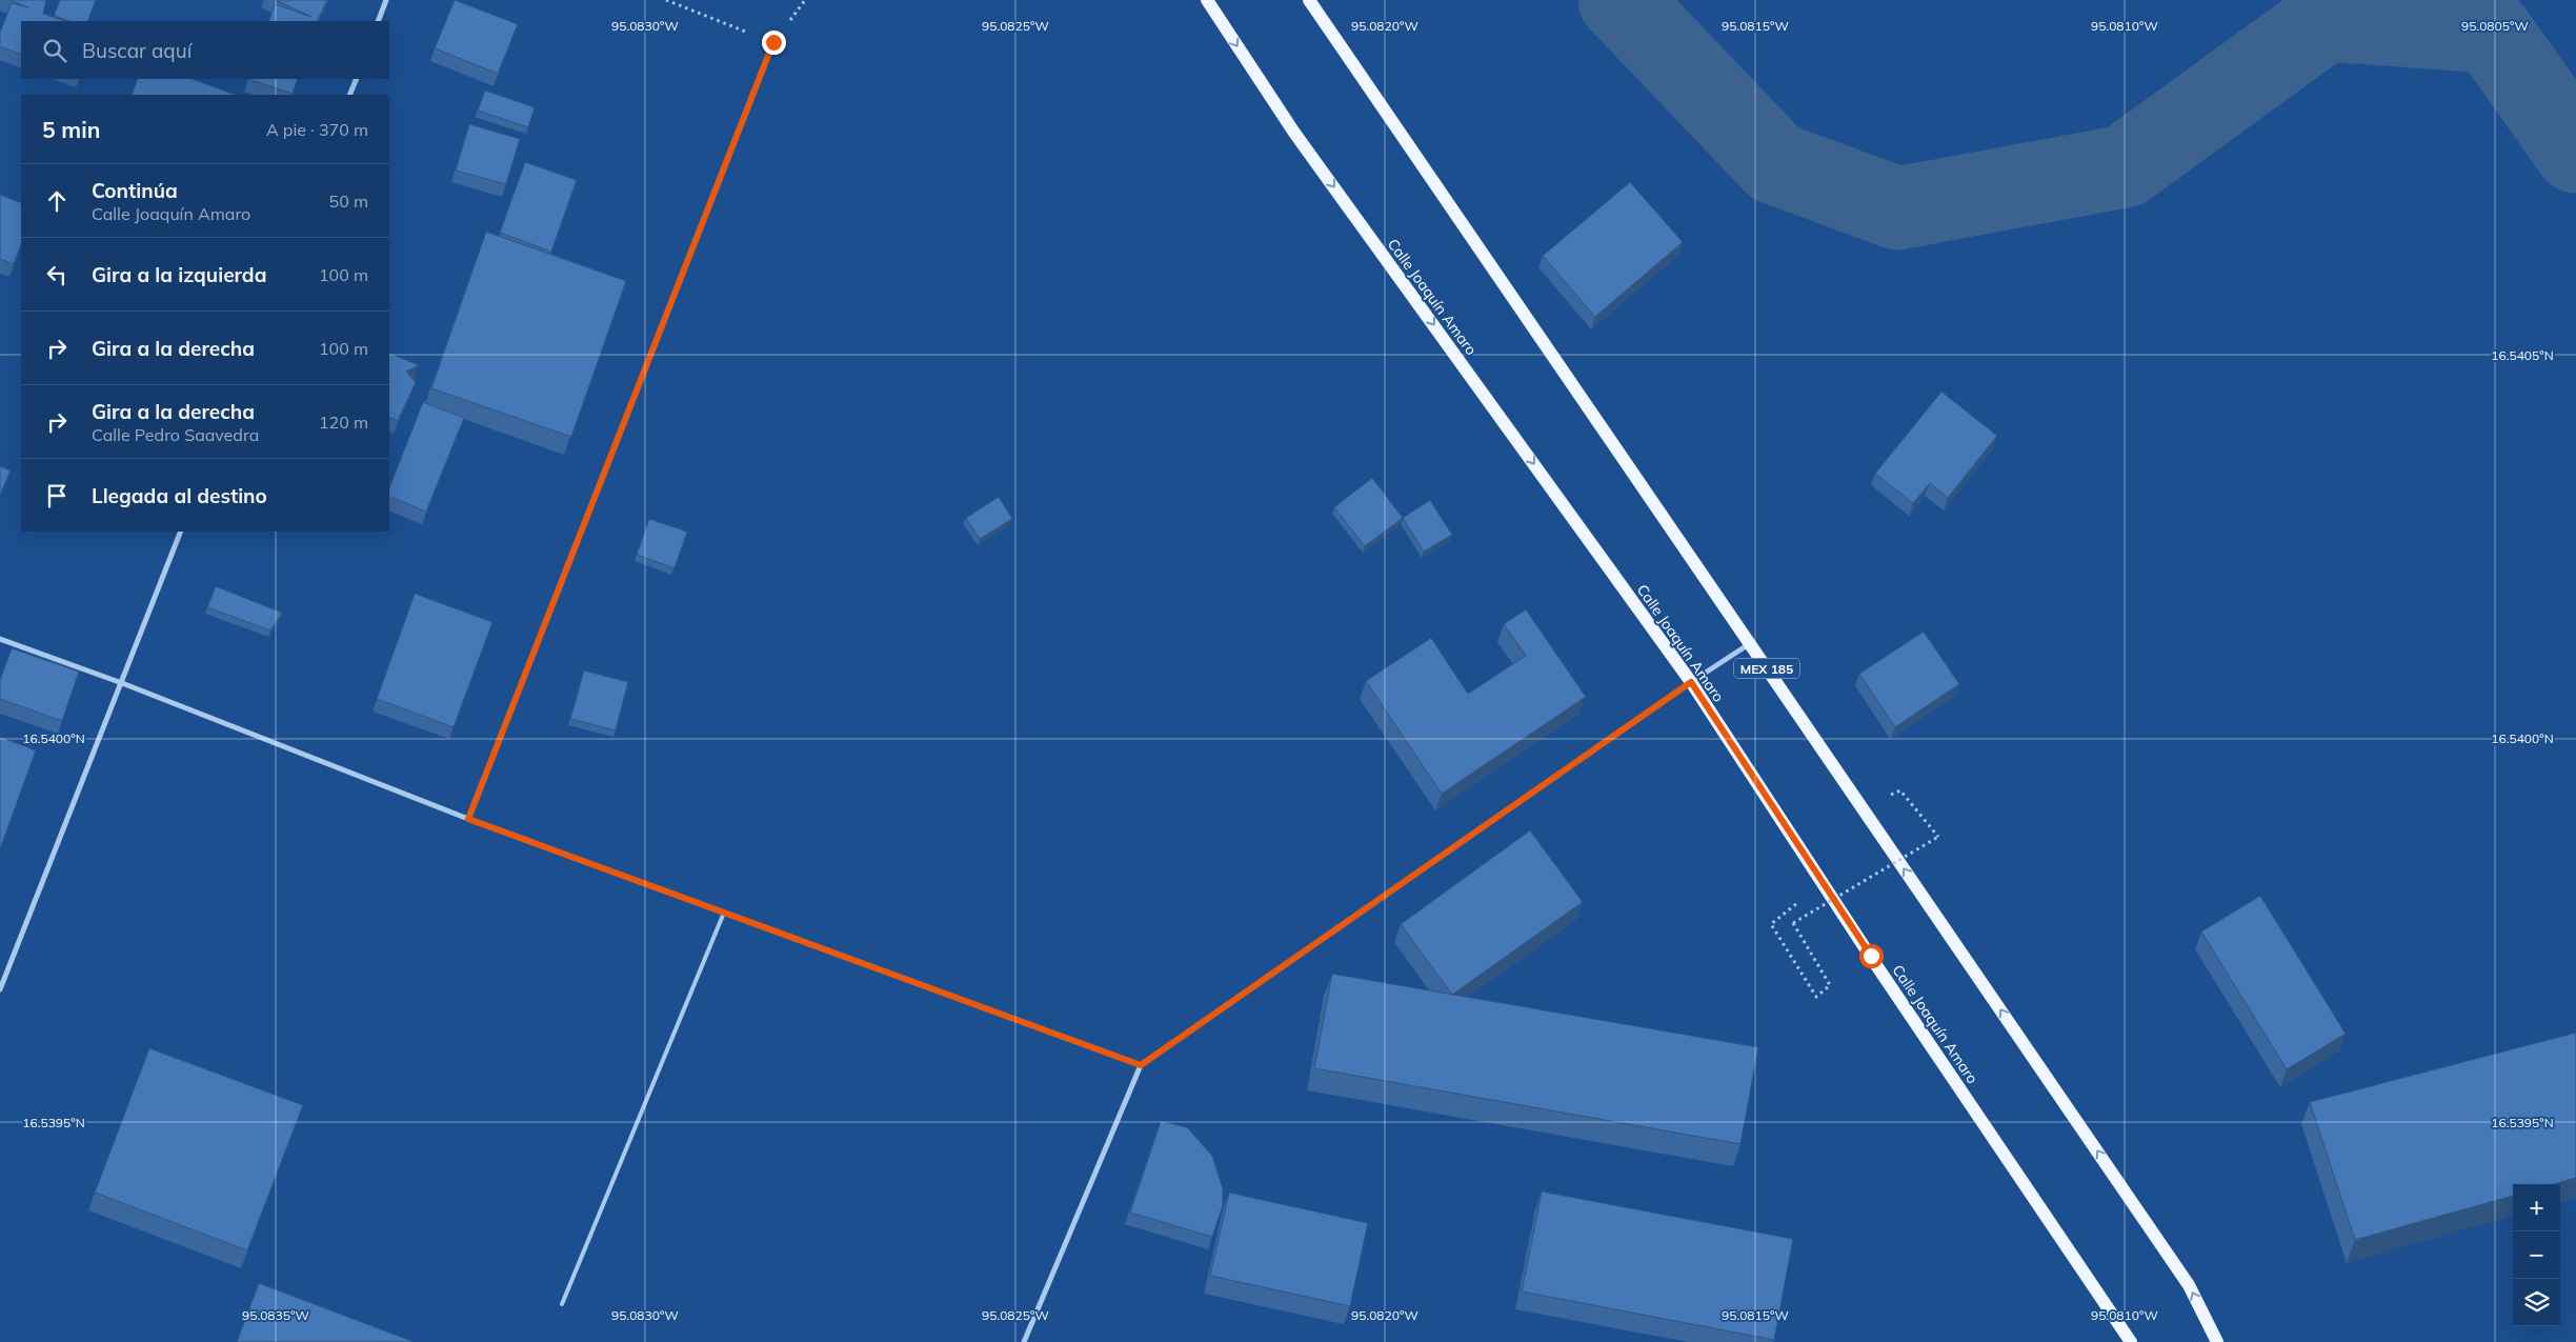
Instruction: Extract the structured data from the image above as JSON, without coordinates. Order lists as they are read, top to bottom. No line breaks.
{"streets":{"main road":["Calle Joaquín Amaro","MEX 185"]},"page":{"search":"Buscar aquí","heading":["5 min","A pie · 370 m"],"list":[["Continúa","Calle Joaquín Amaro","50 m"],["Gira a la izquierda","100 m"],["Gira a la derecha","100 m"],["Gira a la derecha","Calle Pedro Saavedra","120 m"],"Llegada al destino"],"map_buttons":["+","−"]},"coordinates":["95.0830°W","95.0825°W","95.0820°W","95.0815°W","95.0810°W","95.0805°W","16.5405°N","16.5400°N","16.5395°N","95.0835°W"]}
